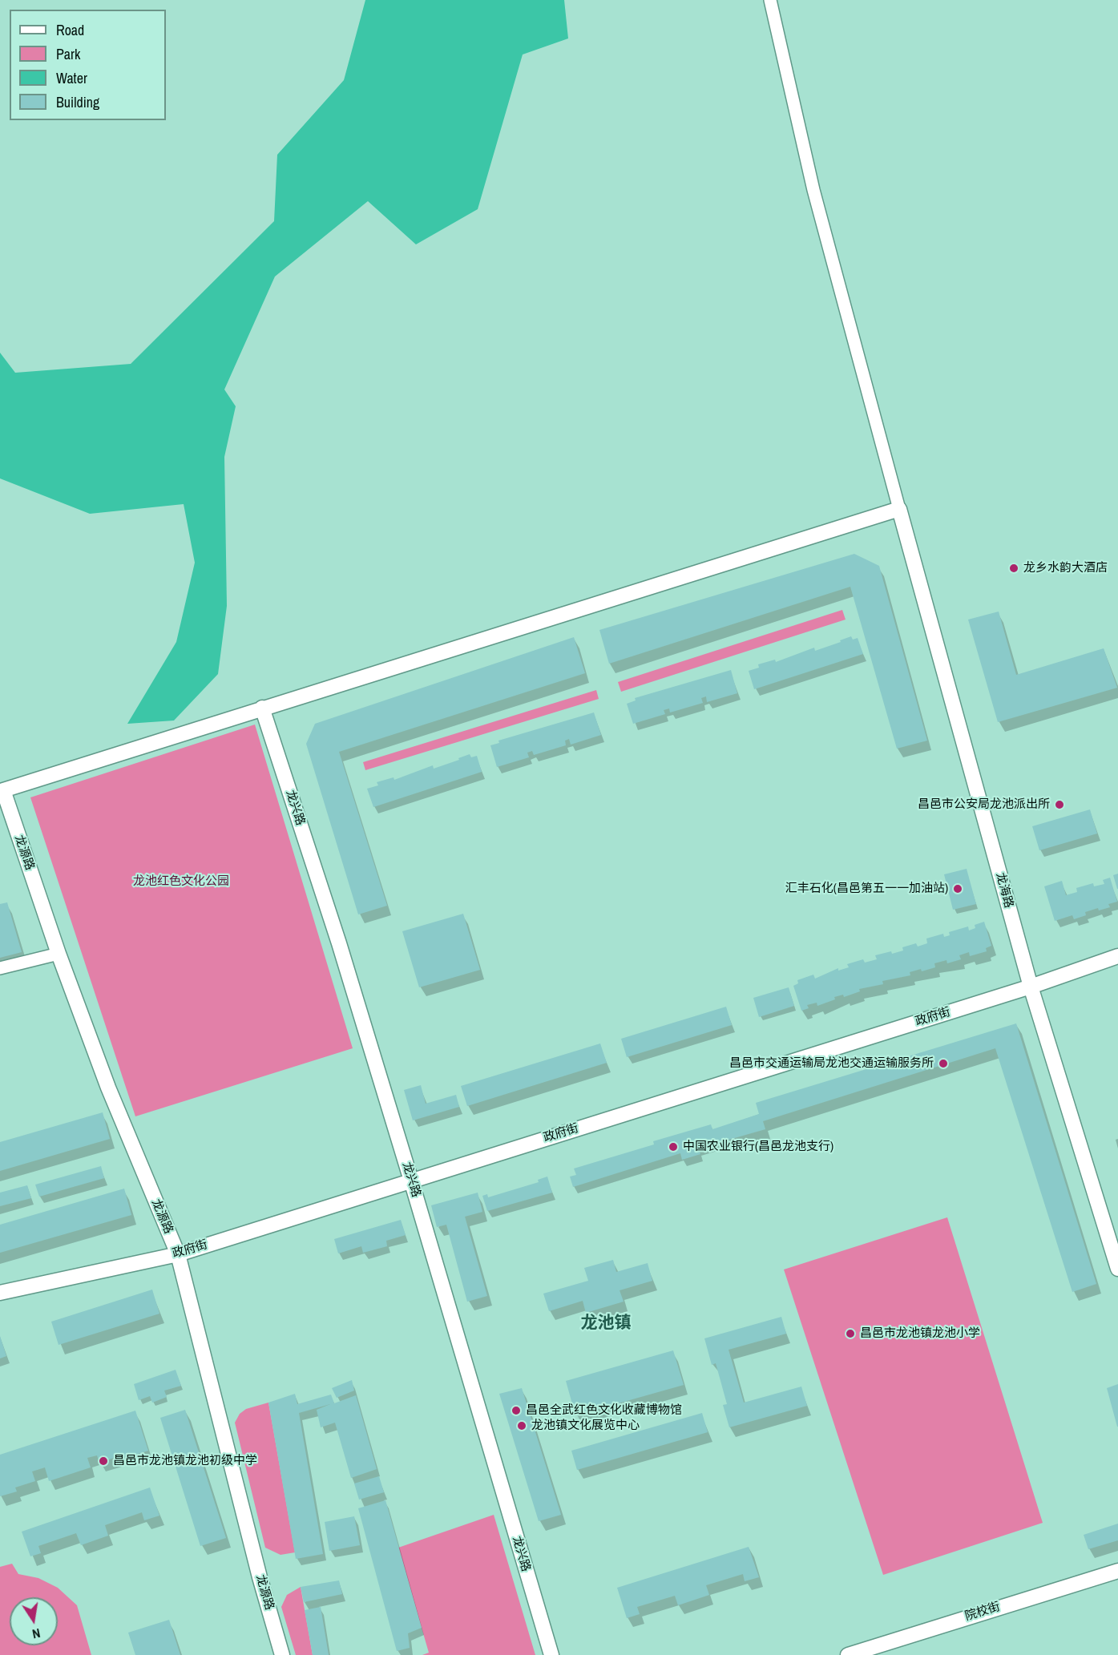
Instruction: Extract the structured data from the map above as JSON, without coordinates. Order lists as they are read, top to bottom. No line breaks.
{"streets":{"street":["龙兴路","龙源路","龙海路","政府街","院校街"]},"crossings":[["龙兴路","政府街"],["龙源路","政府街"],["龙海路","政府街"]],"districts":["龙池镇"],"parks":["龙池红色文化公园"],"places":["龙乡水韵大酒店","昌邑市公安局龙池派出所","汇丰石化(昌邑第五一一加油站)","昌邑市交通运输局龙池交通运输服务所","中国农业银行(昌邑龙池支行)","昌邑市龙池镇龙池小学","昌邑全武红色文化收藏博物馆","龙池镇文化展览中心","昌邑市龙池镇龙池初级中学"],"legend":["Road","Park","Water","Building"],"north":"bottom"}
